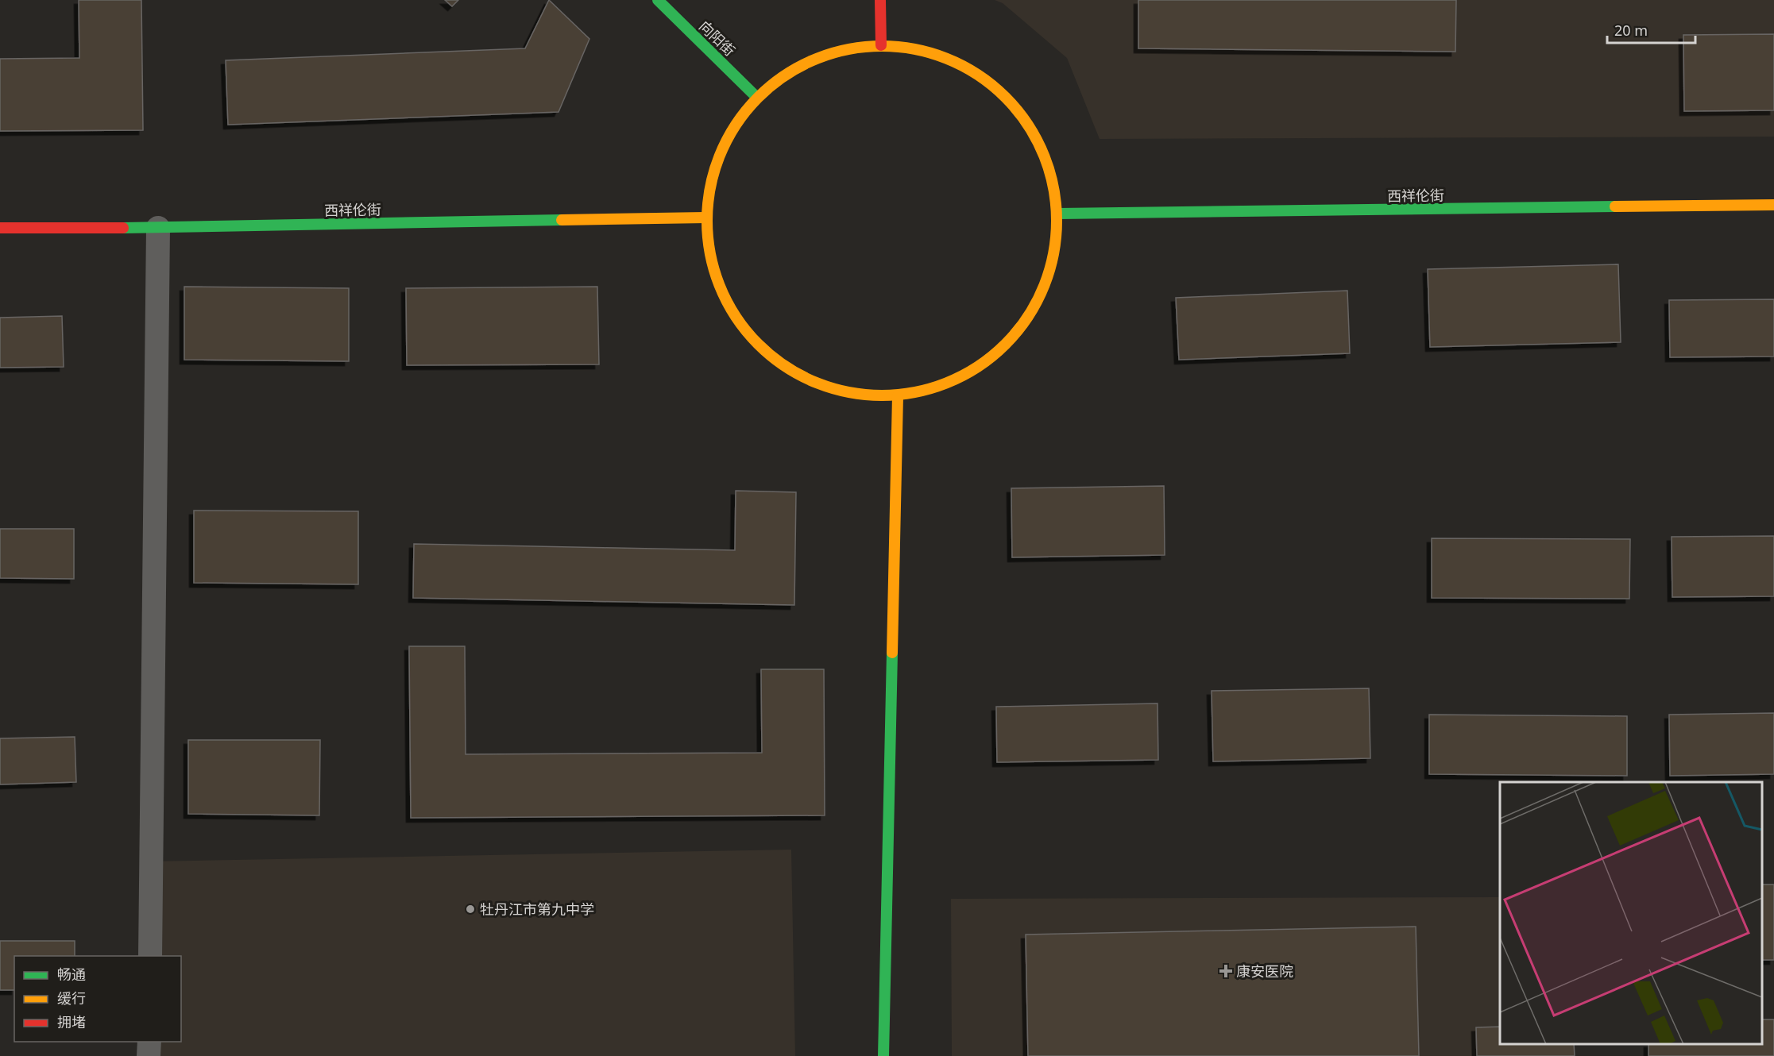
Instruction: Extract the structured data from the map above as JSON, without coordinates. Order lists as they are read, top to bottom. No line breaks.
{"streets":{"street":["向阳街","西祥伦街"]},"places":{"other":["牡丹江市第九中学"],"health":["康安医院"]},"legend":["畅通","缓行","拥堵"],"scale_bar":"20 m"}
